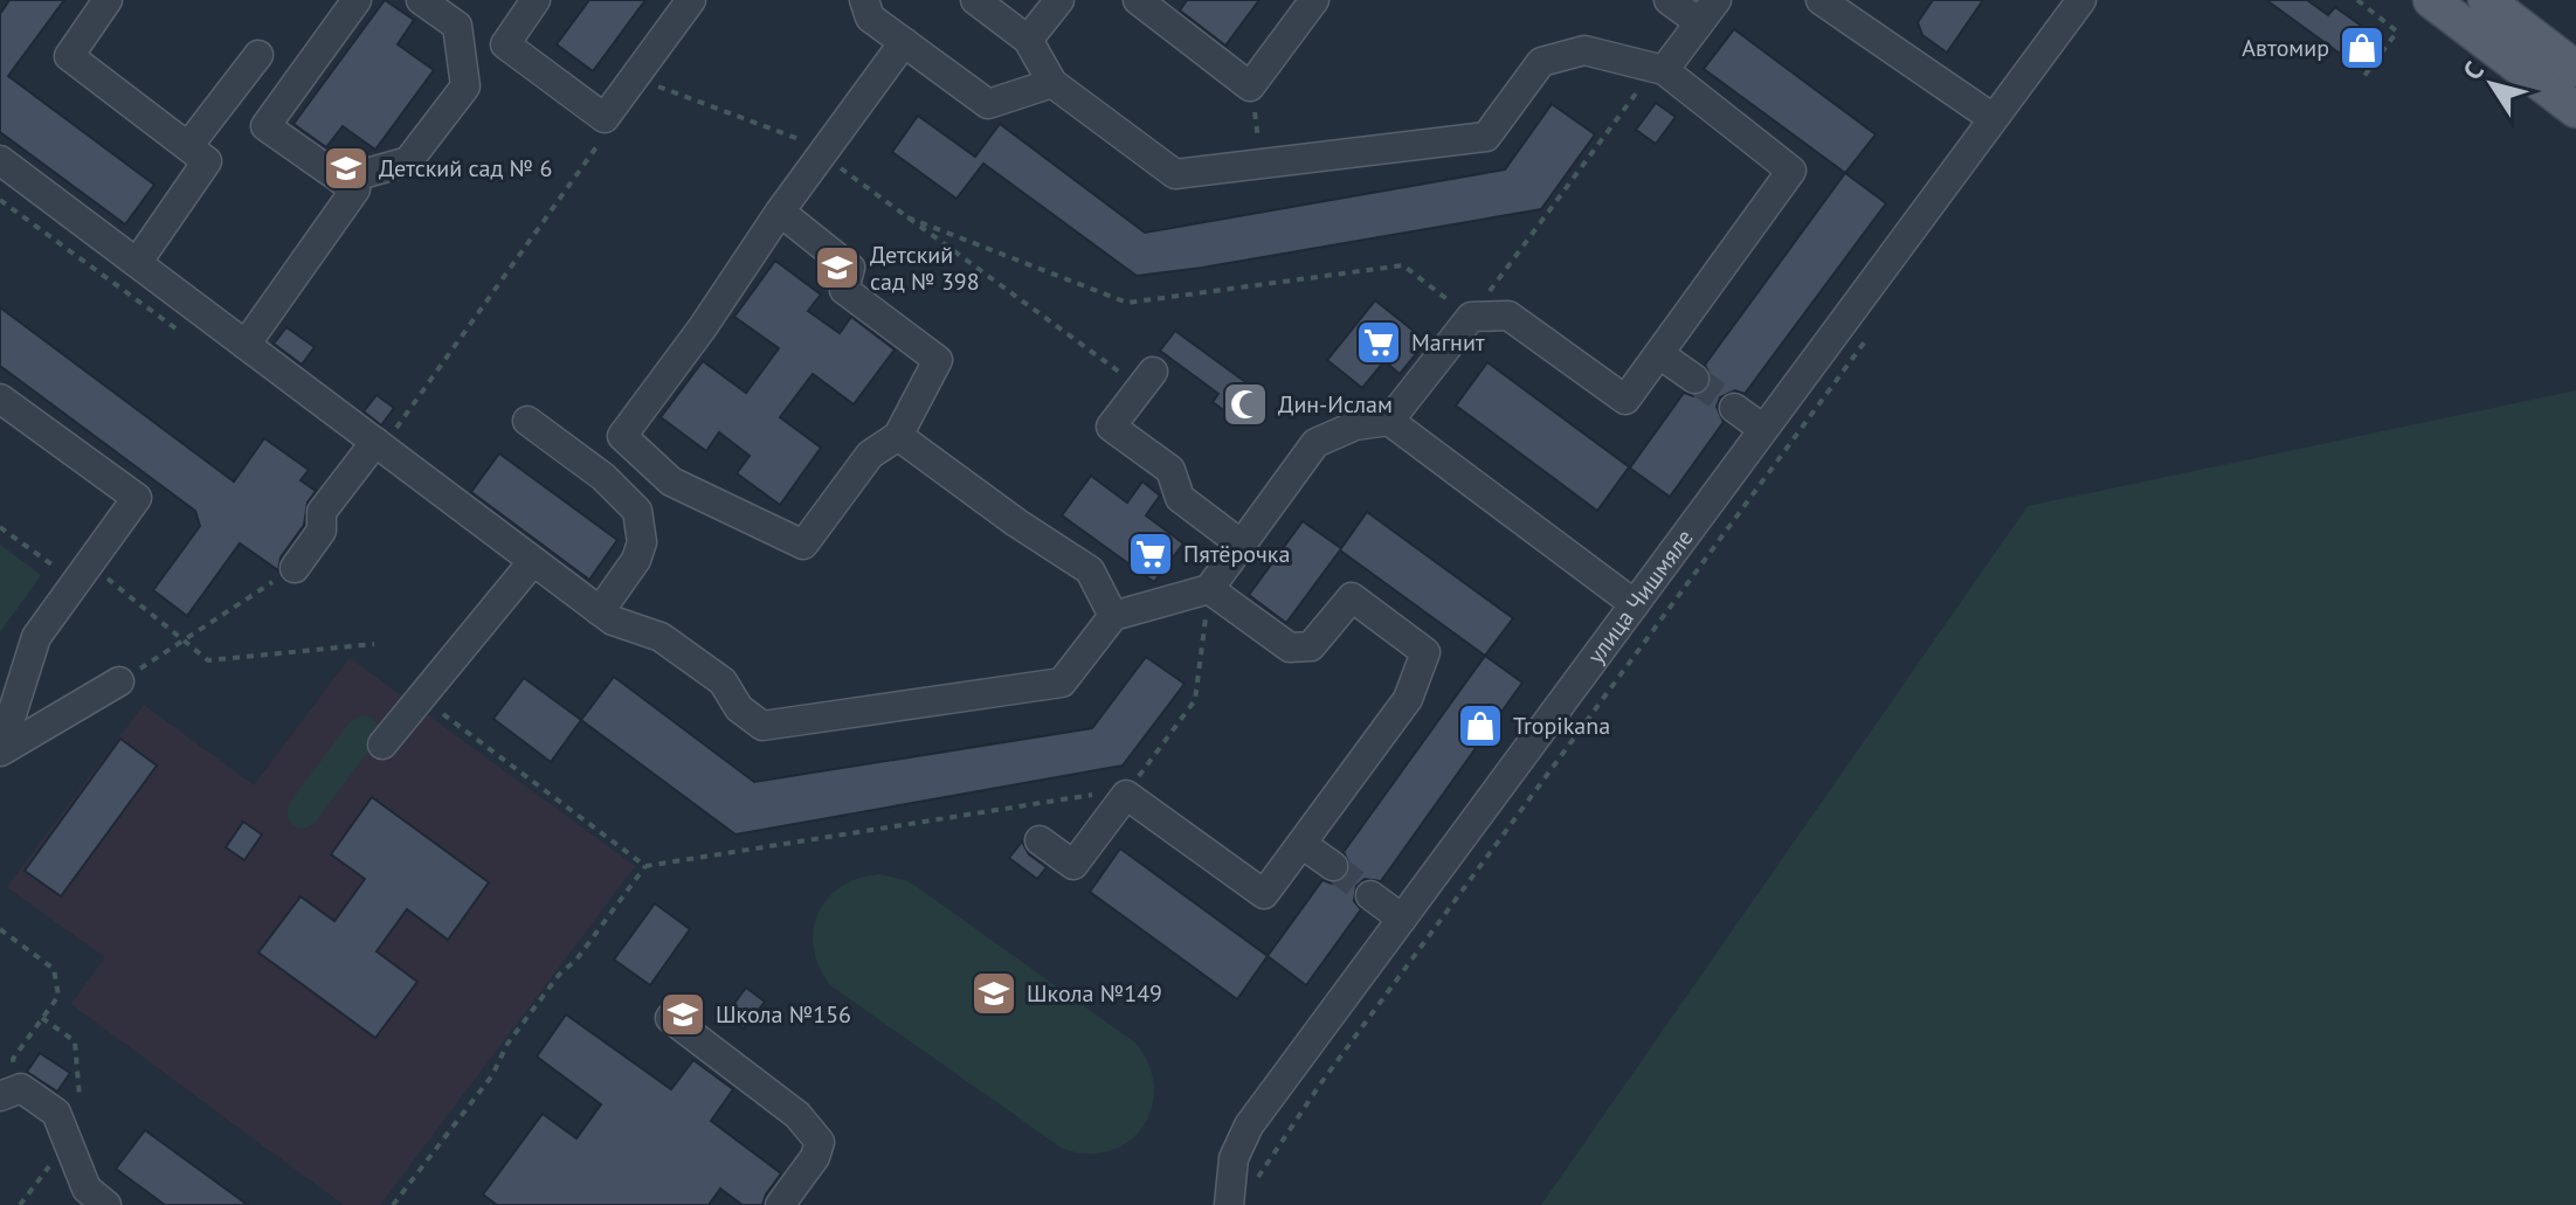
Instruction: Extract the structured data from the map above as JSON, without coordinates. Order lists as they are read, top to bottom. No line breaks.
{"streets":{"street":["улица Чишмяле"]},"places":{"shop":["Автомир","Tropikana"],"school or university":["Детский сад № 6","Детский сад № 398","Школа №149","Школа №156"],"supermarket":["Магнит","Пятёрочка"],"mosque":["Дин-Ислам"]},"north":"top left"}
